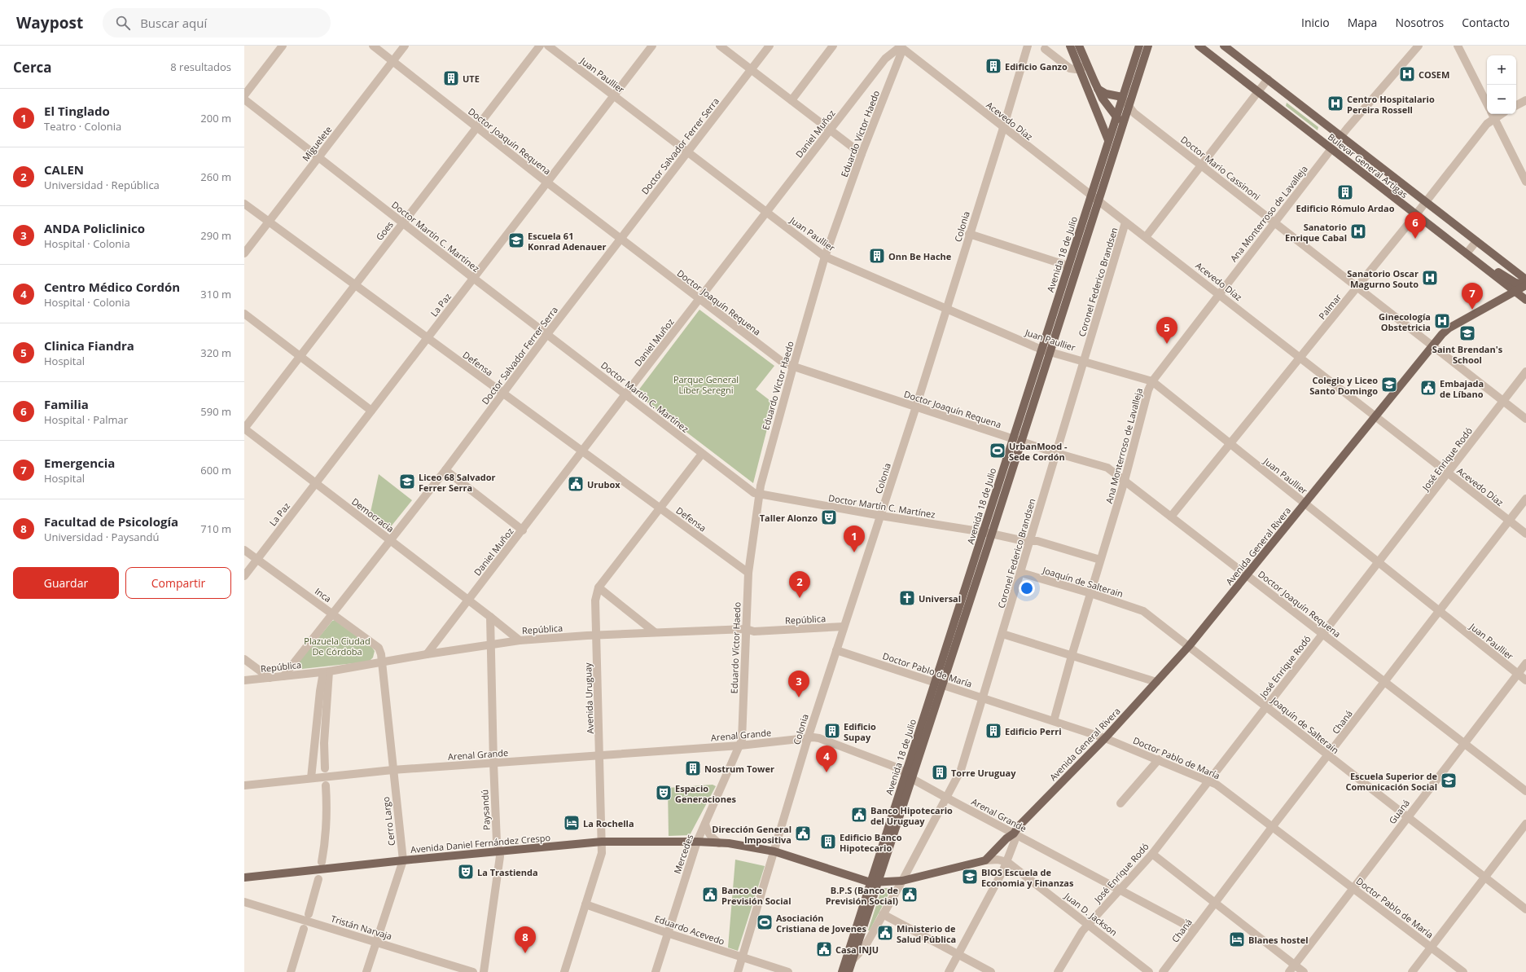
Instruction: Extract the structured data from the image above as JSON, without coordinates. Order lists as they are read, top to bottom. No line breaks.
{"streets":{"main road":["Bulevar General Artigas","Avenida 18 de Julio","Avenida General Rivera","Avenida Daniel Fernández Crespo"],"street":["Juan Paullier","Acevedo Díaz","Daniel Muñoz","Eduardo Víctor Haedo","Doctor Joaquín Requena","Miguelete","Doctor Salvador Ferrer Serra","Doctor Mario Cassinoni","Ana Monterroso de Lavalleja","Colonia","Goes","Doctor Martín C. Martínez","Coronel Federico Brandsen","La Paz","Palmar","Defensa","José Enrique Rodó","Democracia","Joaquín de Salterain","Inca","República","Doctor Pablo de María","Avenida Uruguay","Chaná","Arenal Grande","Paysandú","Guaná","Cerro Largo","Mercedes","Juan D. Jackson","Tristán Narvaja","Eduardo Acevedo"]},"crossings":[["Juan Paullier","Daniel Muñoz"],["Juan Paullier","Eduardo Víctor Haedo"],["Juan Paullier","Doctor Salvador Ferrer Serra"],["Juan Paullier","Ana Monterroso de Lavalleja"],["Juan Paullier","Colonia"],["Juan Paullier","Avenida 18 de Julio"],["Juan Paullier","Coronel Federico Brandsen"],["Juan Paullier","La Paz"],["Juan Paullier","Palmar"],["Juan Paullier","José Enrique Rodó"],["Juan Paullier","Avenida General Rivera"],["Juan Paullier","Chaná"],["Juan Paullier","Guaná"],["Acevedo Díaz","Daniel Muñoz"],["Acevedo Díaz","Eduardo Víctor Haedo"],["Acevedo Díaz","Ana Monterroso de Lavalleja"],["Acevedo Díaz","Colonia"],["Acevedo Díaz","Avenida 18 de Julio"],["Acevedo Díaz","Coronel Federico Brandsen"],["Acevedo Díaz","Palmar"],["Acevedo Díaz","José Enrique Rodó"],["Acevedo Díaz","Avenida General Rivera"],["Acevedo Díaz","Chaná"],["Daniel Muñoz","Eduardo Víctor Haedo"],["Daniel Muñoz","Doctor Joaquín Requena"],["Daniel Muñoz","Doctor Martín C. Martínez"],["Daniel Muñoz","Defensa"],["Daniel Muñoz","Democracia"],["Daniel Muñoz","República"],["Eduardo Víctor Haedo","Doctor Joaquín Requena"],["Eduardo Víctor Haedo","Doctor Martín C. Martínez"],["Eduardo Víctor Haedo","Defensa"],["Eduardo Víctor Haedo","República"],["Eduardo Víctor Haedo","Arenal Grande"],["Eduardo Víctor Haedo","Mercedes"],["Doctor Joaquín Requena","Miguelete"],["Doctor Joaquín Requena","Doctor Salvador Ferrer Serra"],["Doctor Joaquín Requena","Ana Monterroso de Lavalleja"],["Doctor Joaquín Requena","Colonia"],["Doctor Joaquín Requena","Goes"],["Doctor Joaquín Requena","Avenida 18 de Julio"],["Doctor Joaquín Requena","Coronel Federico Brandsen"],["Doctor Joaquín Requena","La Paz"],["Doctor Joaquín Requena","Palmar"],["Doctor Joaquín Requena","José Enrique Rodó"],["Doctor Joaquín Requena","Avenida General Rivera"],["Doctor Joaquín Requena","Chaná"],["Doctor Joaquín Requena","Guaná"],["Miguelete","Doctor Martín C. Martínez"],["Miguelete","Defensa"],["Doctor Salvador Ferrer Serra","Doctor Martín C. Martínez"],["Doctor Salvador Ferrer Serra","Defensa"],["Doctor Salvador Ferrer Serra","Democracia"],["Doctor Salvador Ferrer Serra","Inca"],["Doctor Salvador Ferrer Serra","República"],["Bulevar General Artigas","Ana Monterroso de Lavalleja"],["Bulevar General Artigas","Palmar"],["Bulevar General Artigas","Avenida General Rivera"],["Doctor Mario Cassinoni","Ana Monterroso de Lavalleja"],["Doctor Mario Cassinoni","Avenida 18 de Julio"],["Doctor Mario Cassinoni","Palmar"],["Doctor Mario Cassinoni","José Enrique Rodó"],["Doctor Mario Cassinoni","Avenida General Rivera"],["Ana Monterroso de Lavalleja","Doctor Martín C. Martínez"],["Ana Monterroso de Lavalleja","Joaquín de Salterain"],["Ana Monterroso de Lavalleja","Doctor Pablo de María"],["Colonia","Doctor Martín C. Martínez"],["Colonia","República"],["Colonia","Doctor Pablo de María"],["Colonia","Arenal Grande"],["Colonia","Avenida Daniel Fernández Crespo"],["Colonia","Eduardo Acevedo"],["Goes","Doctor Martín C. Martínez"],["Goes","Defensa"],["Goes","Democracia"],["Doctor Martín C. Martínez","Avenida 18 de Julio"],["Doctor Martín C. Martínez","Coronel Federico Brandsen"],["Doctor Martín C. Martínez","La Paz"],["Doctor Martín C. Martínez","Avenida Uruguay"],["Avenida 18 de Julio","Coronel Federico Brandsen"],["Avenida 18 de Julio","Doctor Pablo de María"],["Avenida 18 de Julio","Arenal Grande"],["Avenida 18 de Julio","Avenida Daniel Fernández Crespo"],["Coronel Federico Brandsen","Joaquín de Salterain"],["Coronel Federico Brandsen","Doctor Pablo de María"],["Coronel Federico Brandsen","Arenal Grande"],["La Paz","Defensa"],["La Paz","Democracia"],["La Paz","Inca"],["Defensa","Avenida Uruguay"],["José Enrique Rodó","Joaquín de Salterain"],["José Enrique Rodó","Doctor Pablo de María"],["José Enrique Rodó","Arenal Grande"],["José Enrique Rodó","Juan D. Jackson"],["Democracia","República"],["Avenida General Rivera","Joaquín de Salterain"],["Avenida General Rivera","Doctor Pablo de María"],["Avenida General Rivera","Arenal Grande"],["Avenida General Rivera","Juan D. Jackson"],["Joaquín de Salterain","Chaná"],["Joaquín de Salterain","Guaná"],["Inca","República"],["Inca","Cerro Largo"],["República","Avenida Uruguay"],["República","Paysandú"],["República","Cerro Largo"],["Doctor Pablo de María","Chaná"],["Doctor Pablo de María","Guaná"],["Avenida Uruguay","Arenal Grande"],["Avenida Uruguay","Avenida Daniel Fernández Crespo"],["Avenida Uruguay","Eduardo Acevedo"],["Chaná","Arenal Grande"],["Arenal Grande","Paysandú"],["Arenal Grande","Cerro Largo"],["Arenal Grande","Mercedes"],["Paysandú","Avenida Daniel Fernández Crespo"],["Cerro Largo","Avenida Daniel Fernández Crespo"],["Cerro Largo","Tristán Narvaja"],["Avenida Daniel Fernández Crespo","Mercedes"],["Mercedes","Eduardo Acevedo"]],"parks":["Parque General Líber Seregni","Plazuela Ciudad De Córdoba"],"places":{"building":["Edificio Ganzo","UTE","Edificio Rómulo Ardao","Onn Be Hache","Edificio Supay","Edificio Perri","Nostrum Tower","Torre Uruguay","Edificio Banco Hipotecario"],"hospital":["COSEM","Centro Hospitalario Pereira Rossell","Sanatorio Enrique Cabal","Sanatorio Oscar Magurno Souto","Ginecología Obstetricia"],"school or university":["Escuela 61 Konrad Adenauer","Saint Brendan's School","Colegio y Liceo Santo Domingo","Liceo 68 Salvador Ferrer Serra","Escuela Superior de Comunicación Social","BIOS Escuela de Economia y Finanzas"],"public building":["Embajada de Líbano","Urubox","Banco Hipotecario del Uruguay","Dirección General Impositiva","Banco de Previsión Social","B.P.S (Banco de Previsión Social)","Ministerio de Salud Pública","Casa INJU"],"sports":["UrbanMood - Sede Cordón","Asociación Cristiana de Jovenes"],"theatre":["Taller Alonzo","Espacio Generaciones","La Trastienda"],"church":["Universal"],"hotel":["La Rochella","Blanes hostel"]},"page":{"header":"Waypost","search":"Buscar aquí","nav":["Inicio","Mapa","Nosotros","Contacto"],"heading":["Cerca","8 resultados"],"map_buttons":["+","−"],"list":[{"mark":"1","name":"El Tinglado","note":"Teatro · Colonia","value":"200 m"},{"mark":"2","name":"CALEN","note":"Universidad · República","value":"260 m"},{"mark":"3","name":"ANDA Policlinico","note":"Hospital · Colonia","value":"290 m"},{"mark":"4","name":"Centro Médico Cordón","note":"Hospital · Colonia","value":"310 m"},{"mark":"5","name":"Clinica Fiandra","note":"Hospital","value":"320 m"},{"mark":"6","name":"Familia","note":"Hospital · Palmar","value":"590 m"},{"mark":"7","name":"Emergencia","note":"Hospital","value":"600 m"},{"mark":"8","name":"Facultad de Psicología","note":"Universidad · Paysandú","value":"710 m"}],"pins":["6","7","5","1","2","3","4","8"],"buttons":["Guardar","Compartir"]}}
